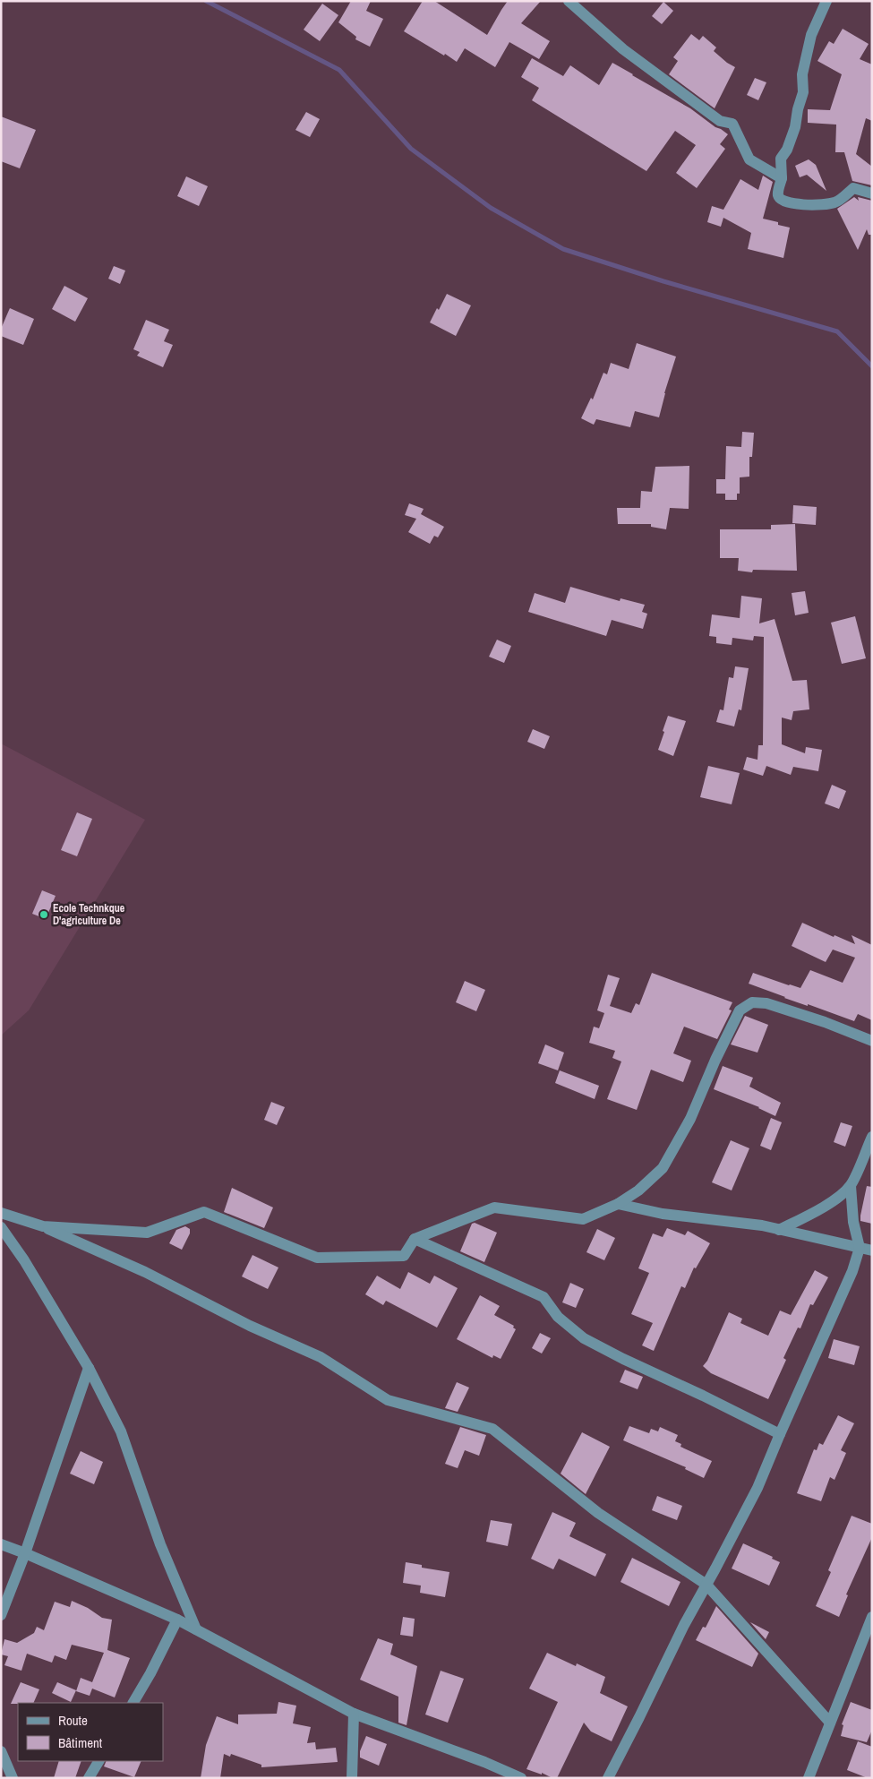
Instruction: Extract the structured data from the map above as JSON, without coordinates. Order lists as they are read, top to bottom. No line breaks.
{"places":["Ecole Technkque D'agriculture De"],"legend":["Route","Bâtiment"]}
